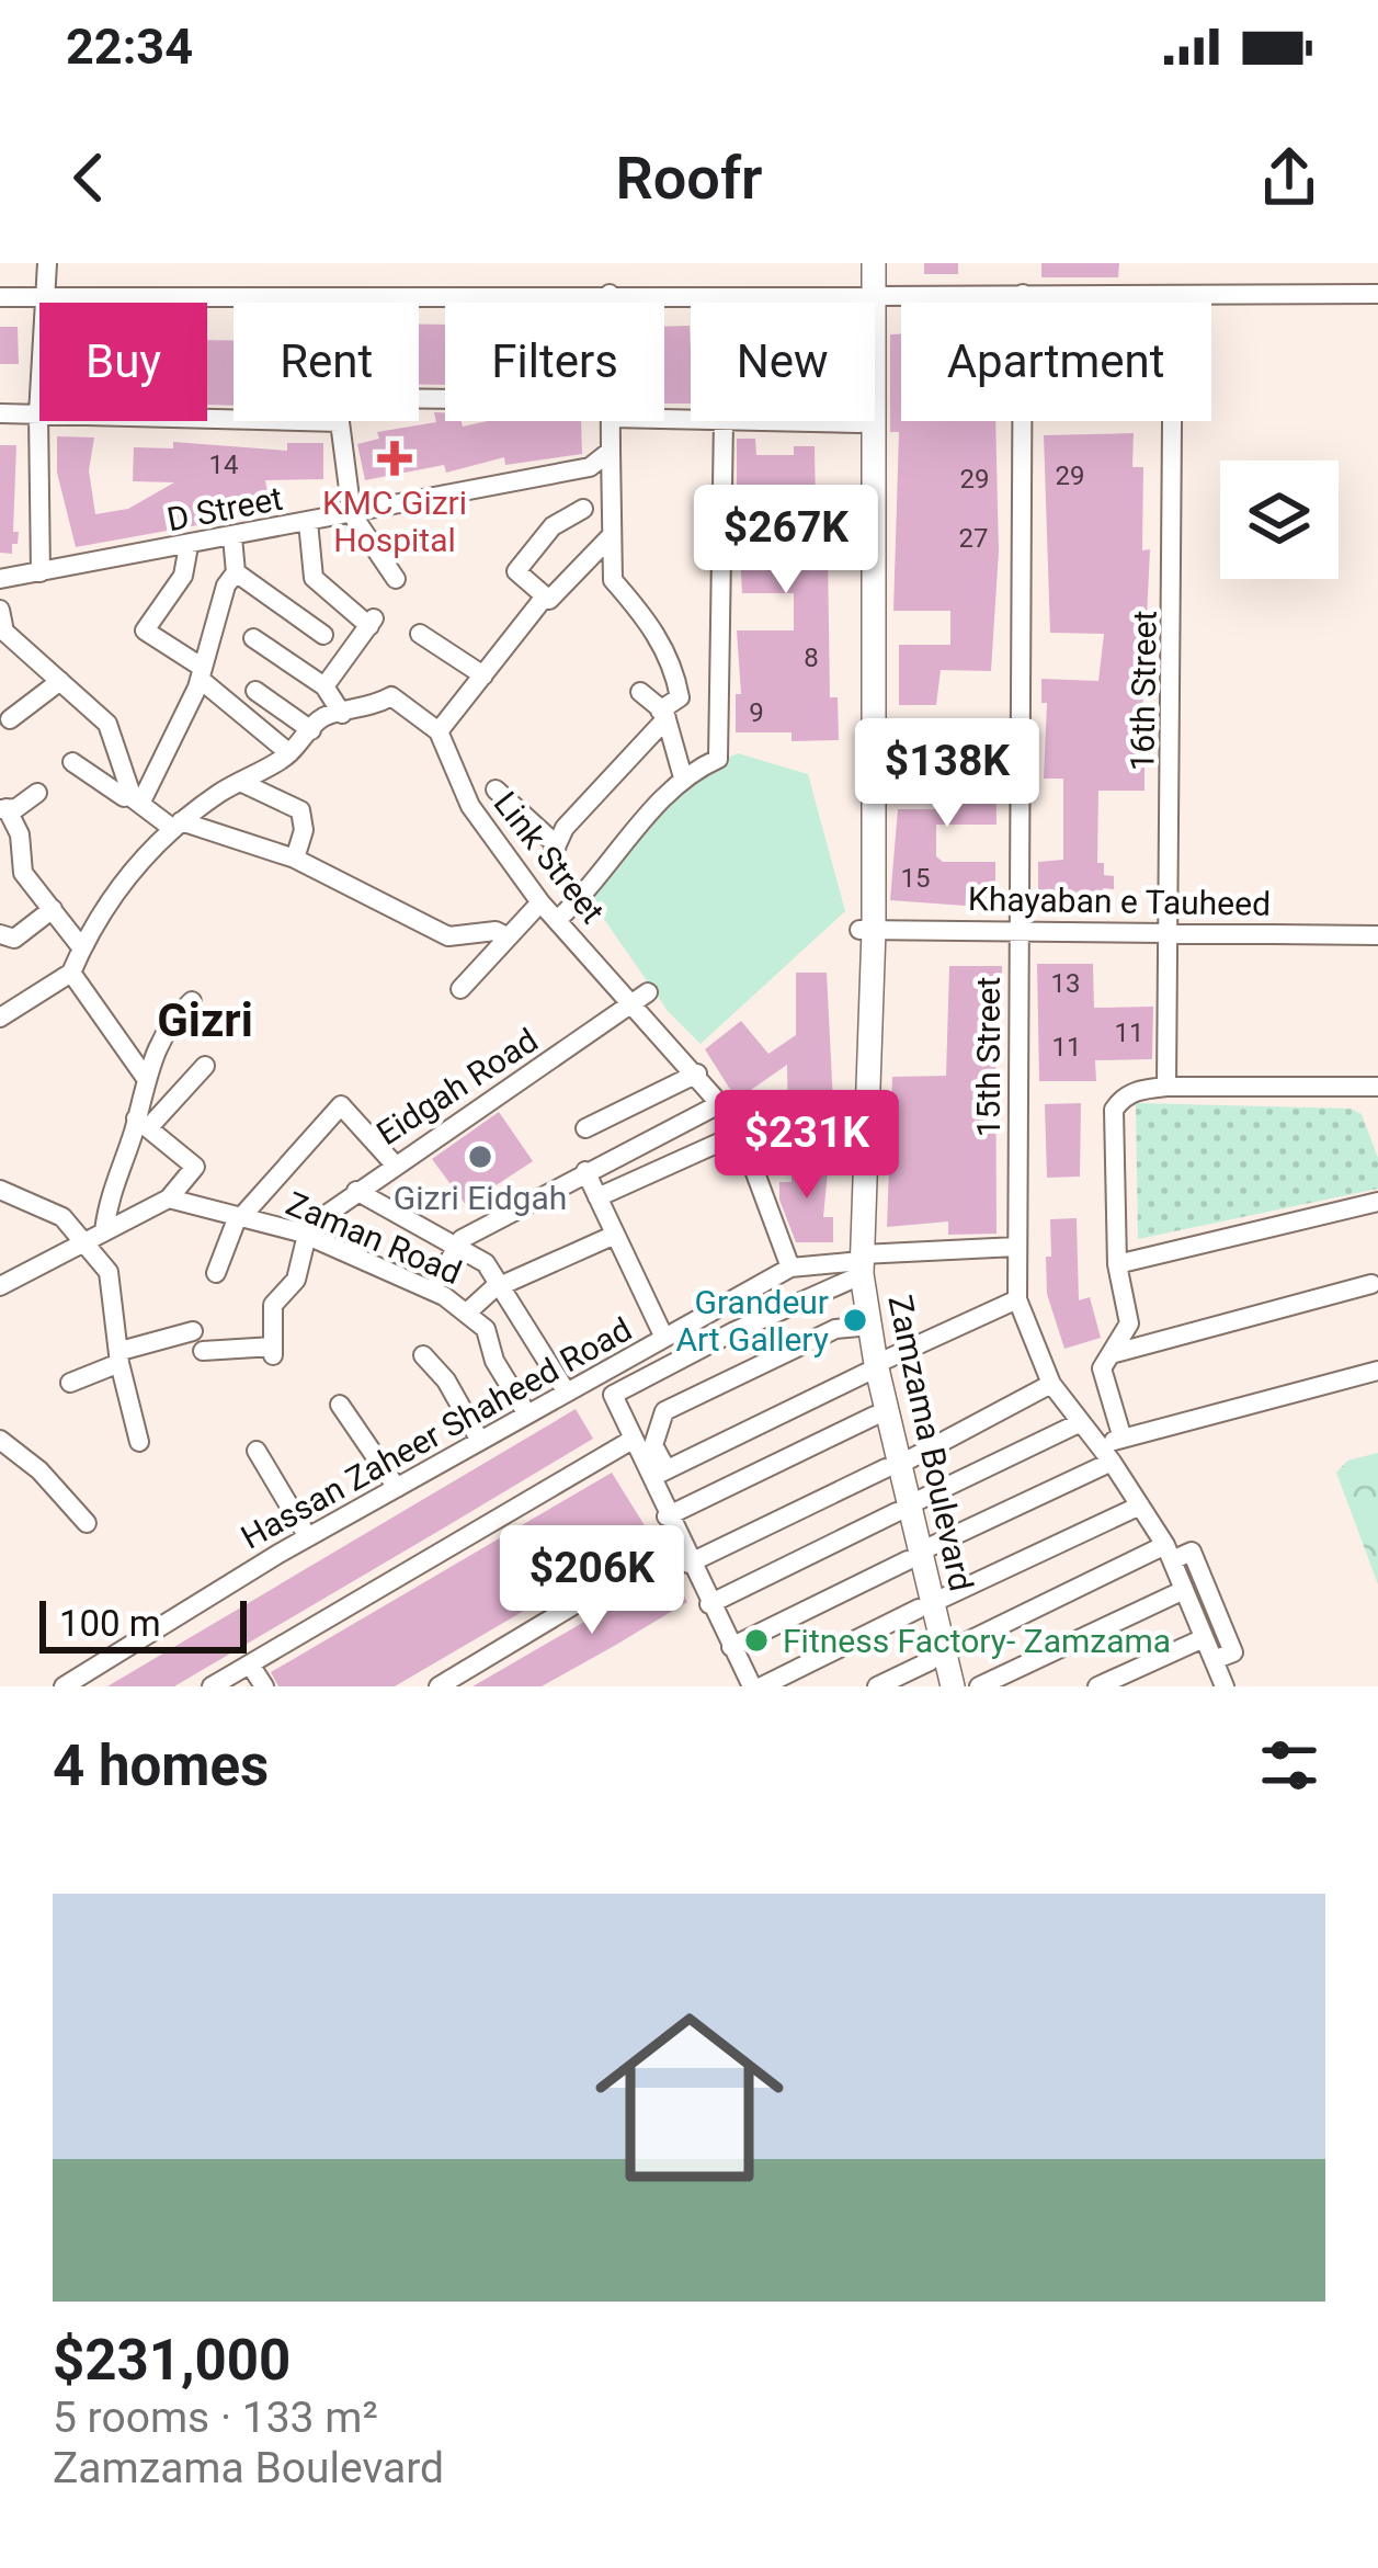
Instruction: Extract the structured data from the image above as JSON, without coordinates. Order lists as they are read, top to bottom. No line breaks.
{"streets":{"main road":["Zamzama Boulevard"],"street":["D Street","16th Street","Link Street","Khayaban e Tauheed","15th Street","Eidgah Road","Zaman Road","Hassan Zaheer Shaheed Road"]},"crossings":[["16th Street","Khayaban e Tauheed"],["Link Street","Eidgah Road"],["Link Street","Hassan Zaheer Shaheed Road"],["Khayaban e Tauheed","15th Street"],["Khayaban e Tauheed","Zamzama Boulevard"],["15th Street","Hassan Zaheer Shaheed Road"],["Eidgah Road","Zaman Road"],["Zaman Road","Hassan Zaheer Shaheed Road"],["Hassan Zaheer Shaheed Road","Zamzama Boulevard"]],"districts":["Gizri"],"places":{"health":["KMC Gizri Hospital"],"other":["Gizri Eidgah","Grandeur Art Gallery","Fitness Factory- Zamzama"]},"house_numbers":["14","29","29","27","8","9","15","13","11","11"],"scale_bar":"100 m","page":{"status":"22:34","header":"Roofr","chip":["Buy","Rent","Filters","New","Apartment"],"price":["$267K","$138K","$231K","$206K"],"scale":"100 m","heading":"4 homes","list":[{"name":"$231,000","note":"5 rooms · 133 m² · Zamzama Boulevard"}]}}
